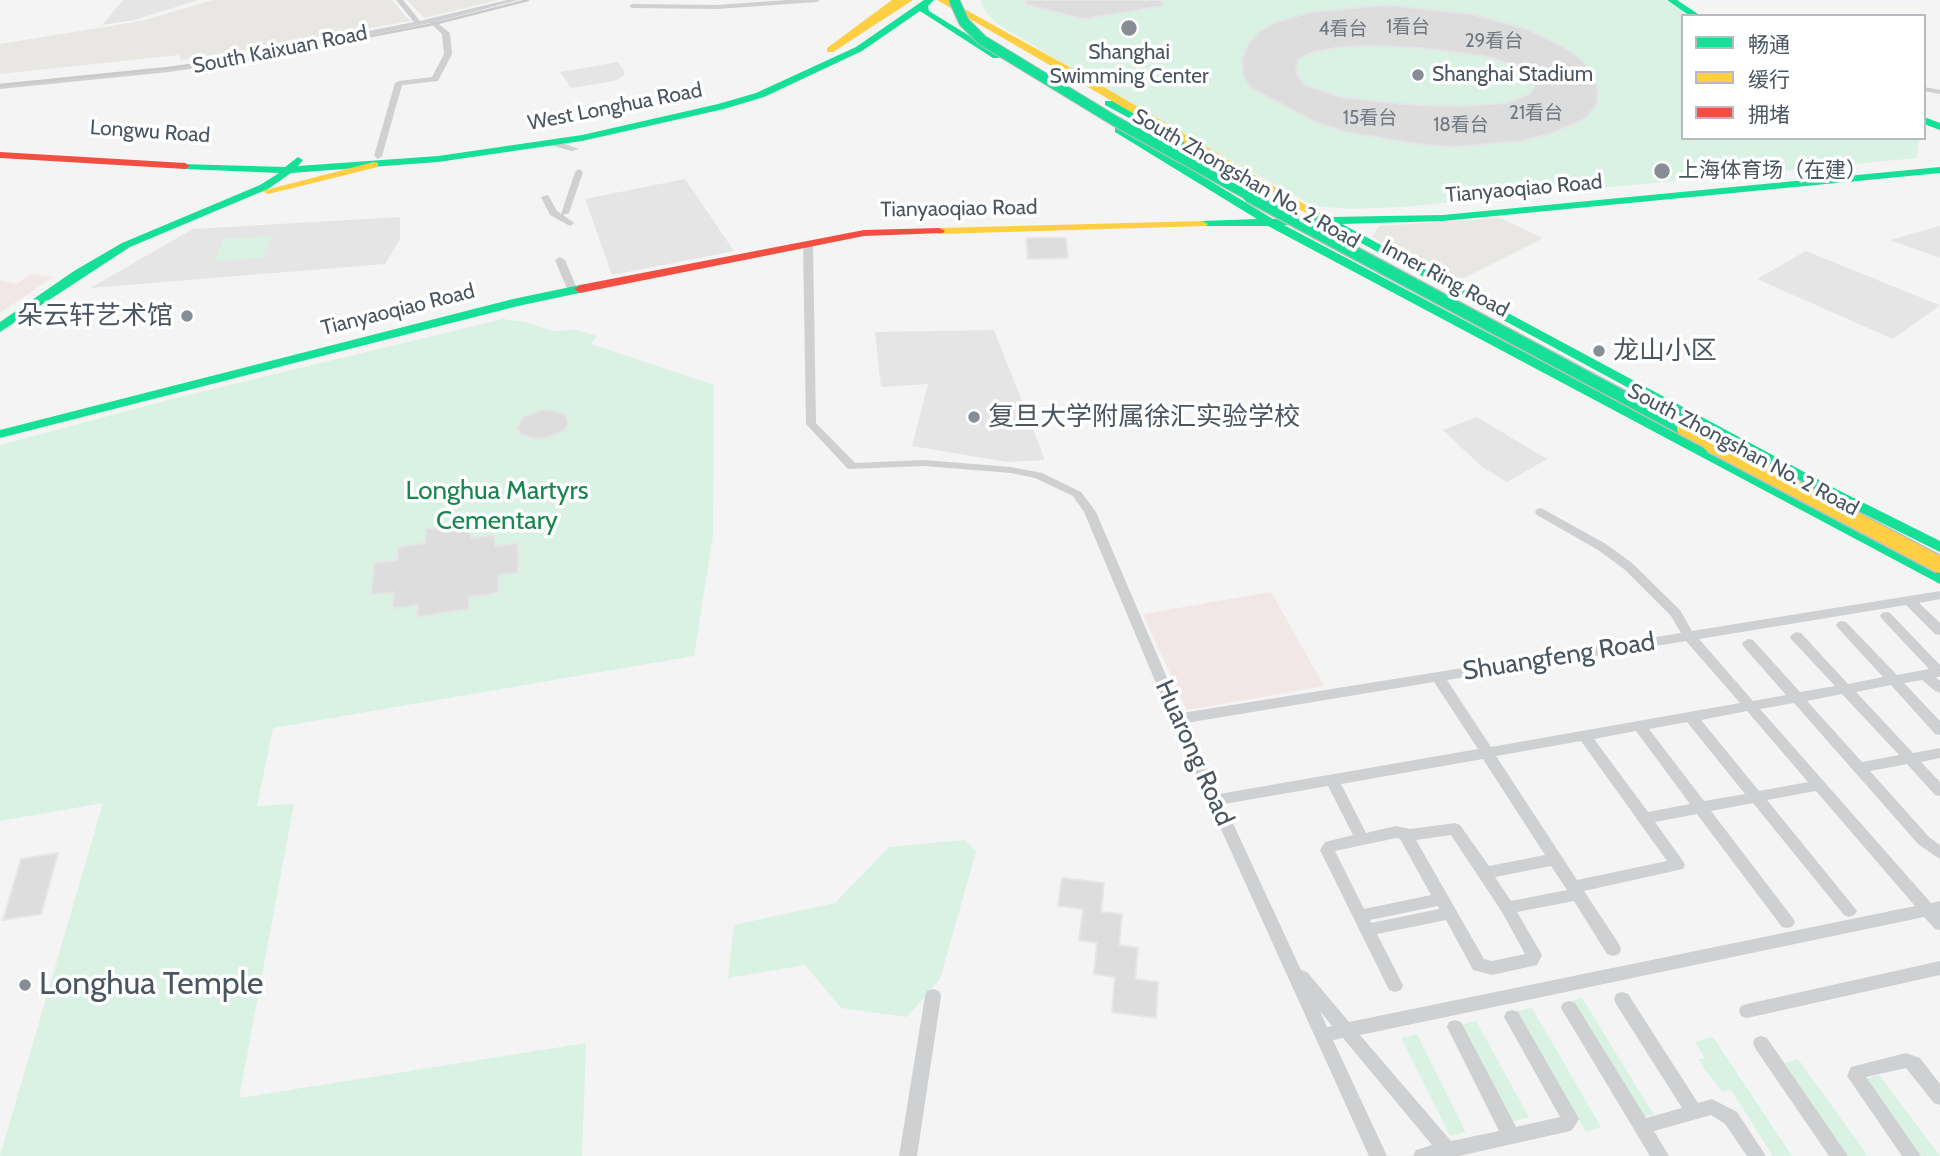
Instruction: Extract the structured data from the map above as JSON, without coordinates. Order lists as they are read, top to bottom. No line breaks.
{"streets":{"main road":["West Longhua Road","Longwu Road","South Zhongshan No. 2 Road","Tianyaoqiao Road","Inner Ring Road"],"street":["South Kaixuan Road","Shuangfeng Road","Huarong Road"]},"crossings":[["West Longhua Road","Longwu Road"],["West Longhua Road","South Zhongshan No. 2 Road"],["South Zhongshan No. 2 Road","Tianyaoqiao Road"],["Tianyaoqiao Road","Huarong Road"],["Shuangfeng Road","Huarong Road"]],"parks":["Longhua Martyrs Cementary"],"places":["Shanghai Swimming Center","Shanghai Stadium","上海体育场（在建）","朵云轩艺术馆","龙山小区","复旦大学附属徐汇实验学校","Longhua Temple"],"house_numbers":["1看台","4看台","29看台","21看台","15看台","18看台"],"legend":["畅通","缓行","拥堵"]}
